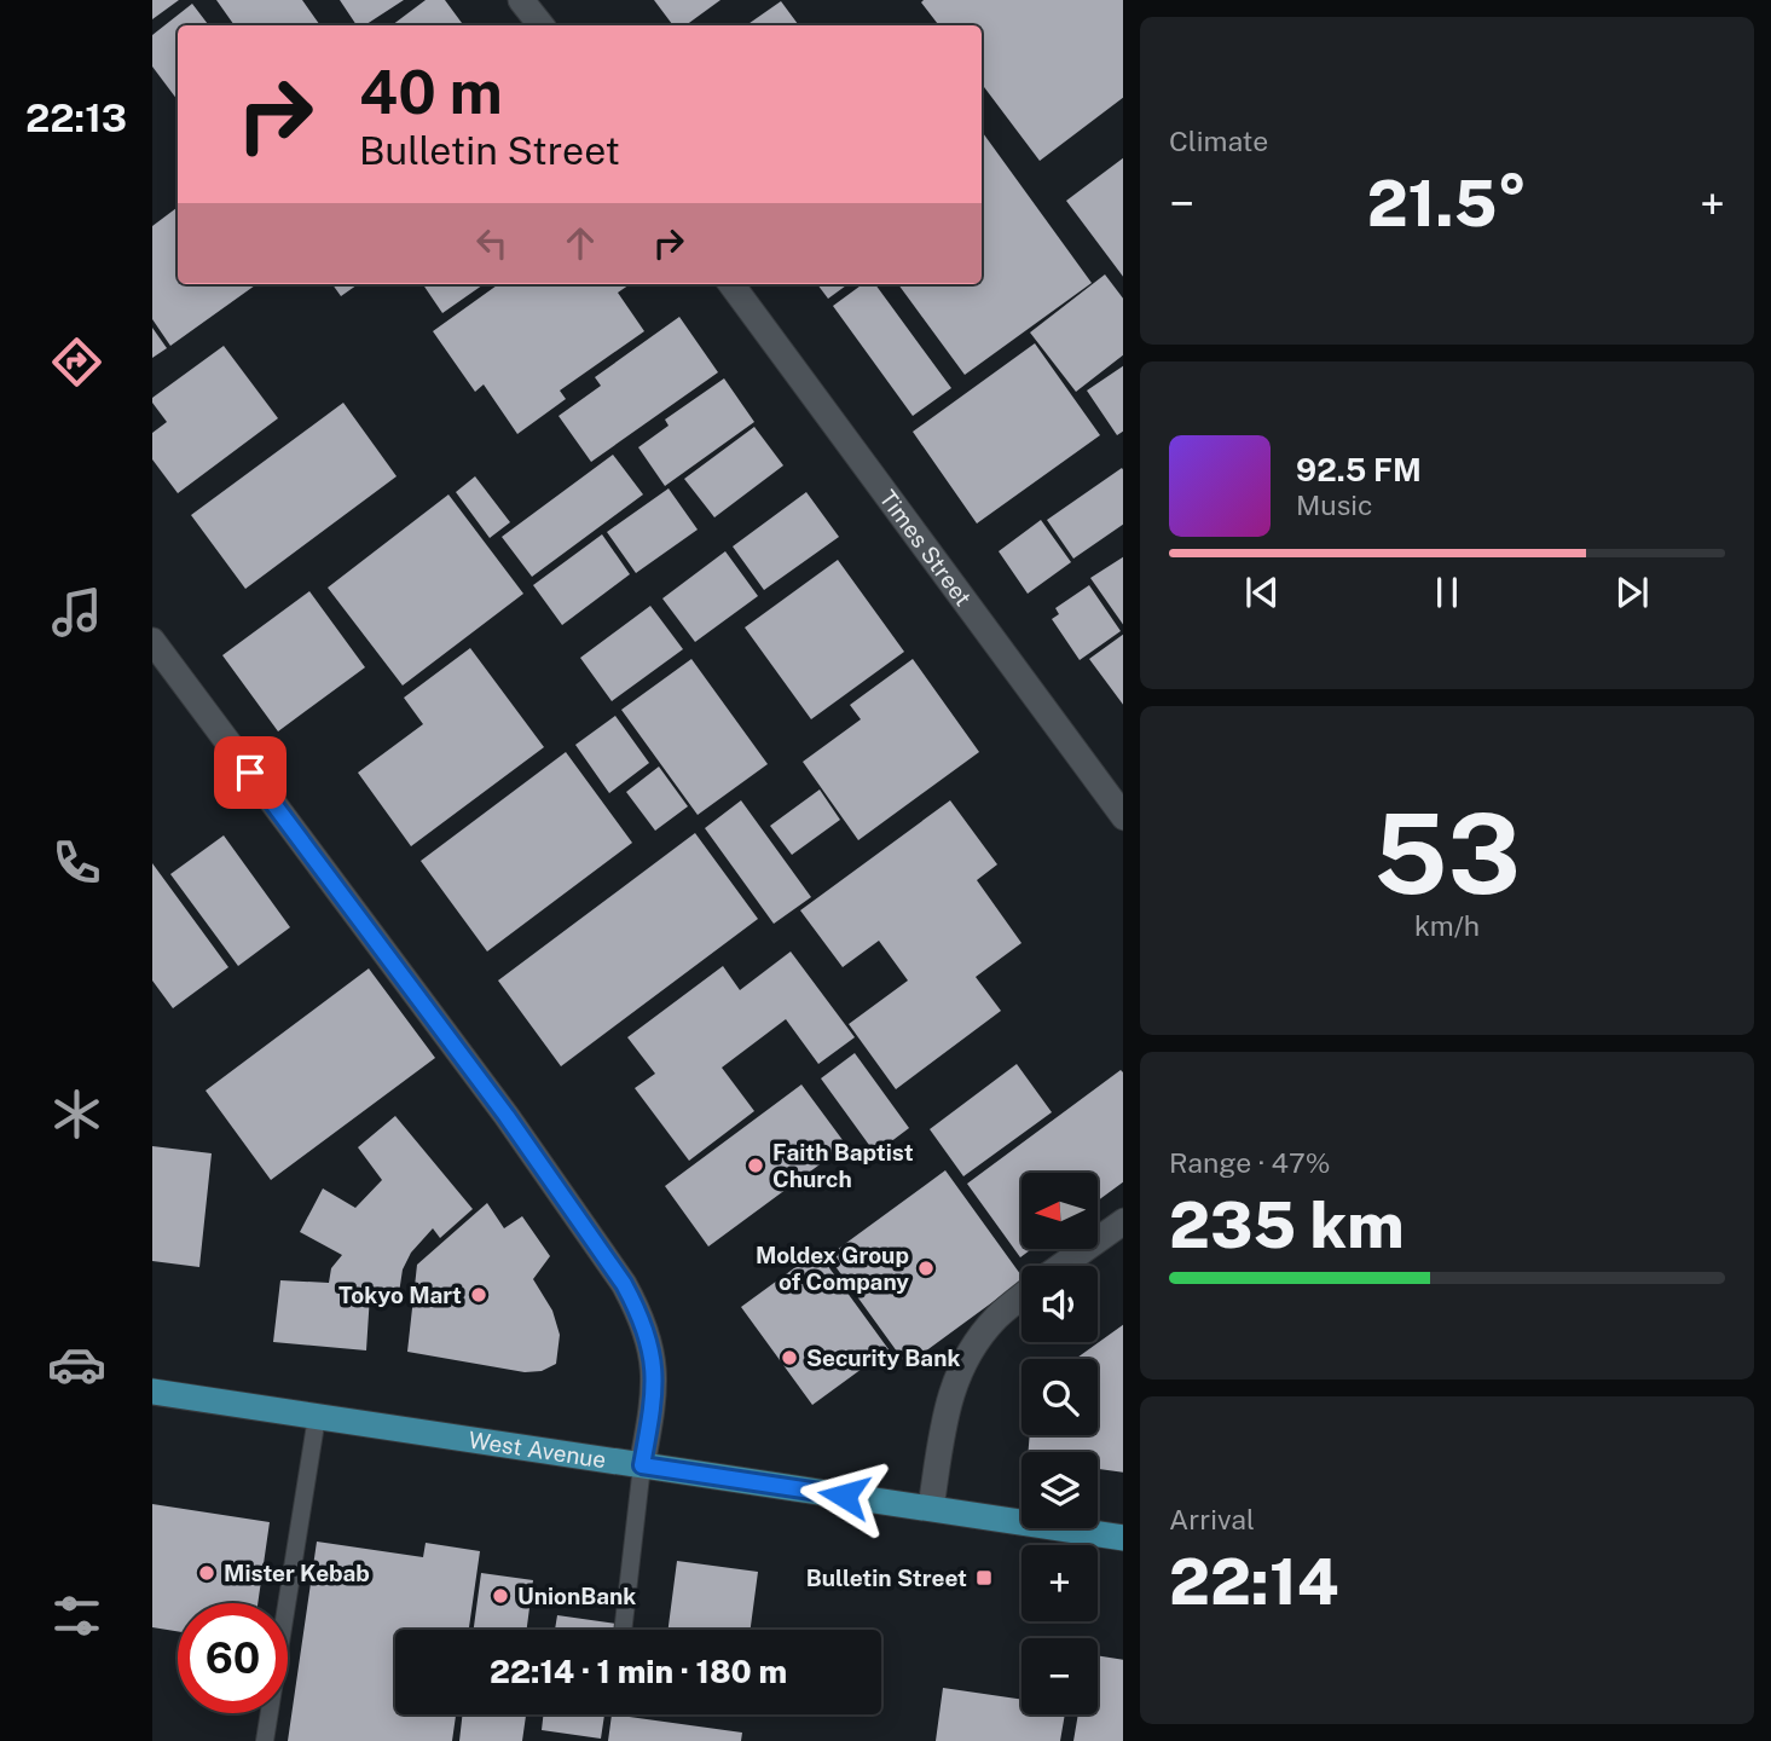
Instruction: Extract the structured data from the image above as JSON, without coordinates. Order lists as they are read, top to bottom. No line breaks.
{"streets":{"main road":["West Avenue"],"street":["Times Street"]},"places":{"other":["Faith Baptist Church","Moldex Group of Company","Tokyo Mart","Security Bank","Mister Kebab","UnionBank"],"transit":["Bulletin Street"]},"north":"left","page":{"tabs":"22:13","tile":["Climate",["53","km/h"],["Range · 47%","235 km"],["Arrival","22:14"]],"turn":["40 m","Bulletin Street"],"heat":["−","21.5°","+"],"song":["92.5 FM","Music"],"map_buttons":["+","−"],"limit":"60","trip":"22:14 · 1 min · 180 m"}}
